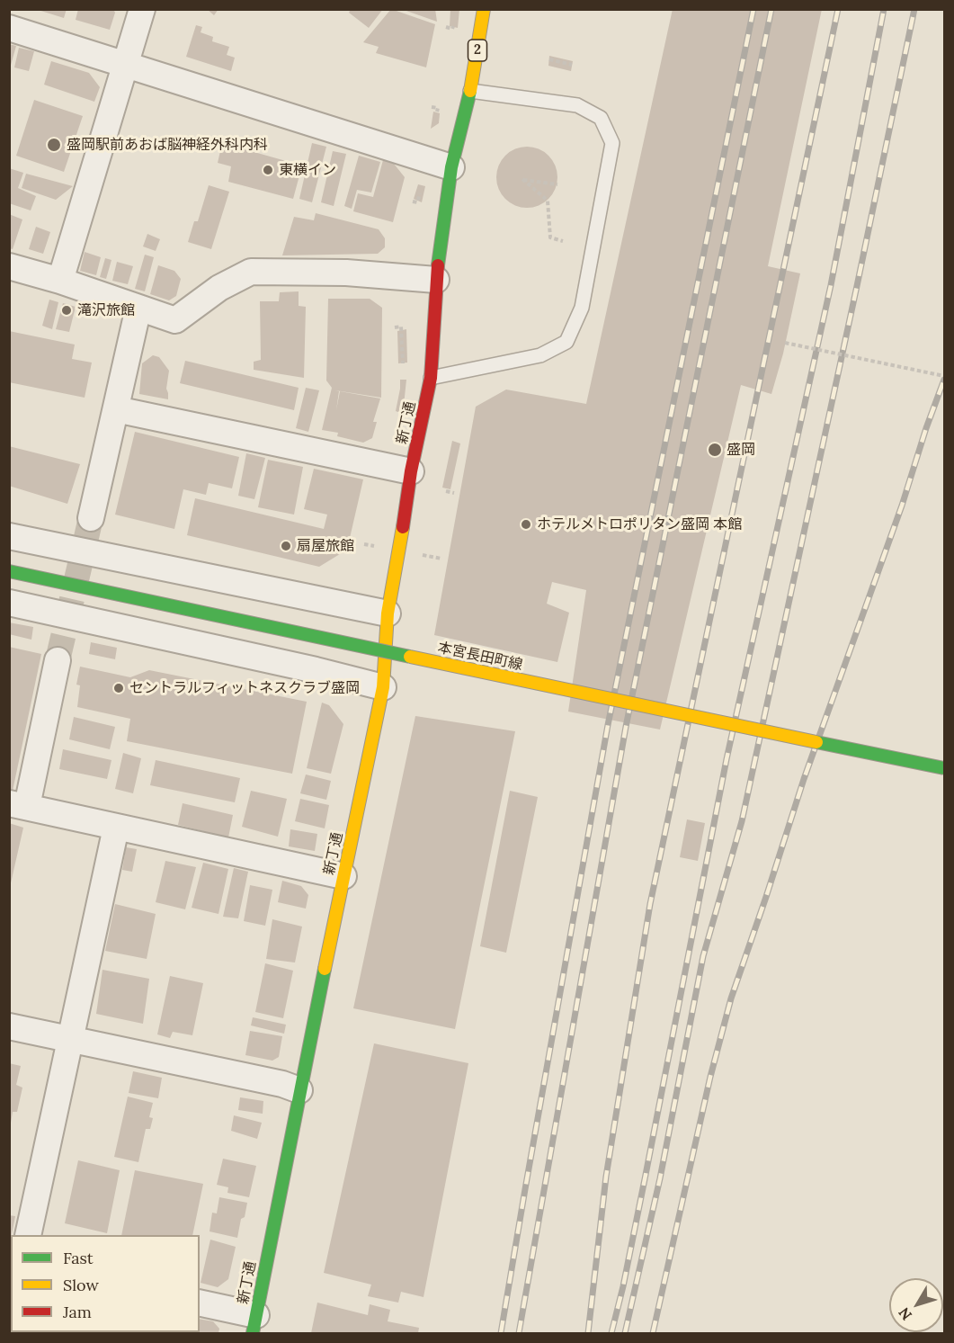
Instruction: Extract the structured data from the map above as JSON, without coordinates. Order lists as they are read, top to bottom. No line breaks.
{"streets":{"street":["2","新丁通","本宮長田町線"]},"crossings":[["2","新丁通"]],"places":["盛岡駅前あおば脳神経外科内科","東横イン","滝沢旅館","盛岡","ホテルメトロポリタン盛岡 本館","扇屋旅館","セントラルフィットネスクラブ盛岡"],"legend":["Fast","Slow","Jam"],"north":"bottom left"}
